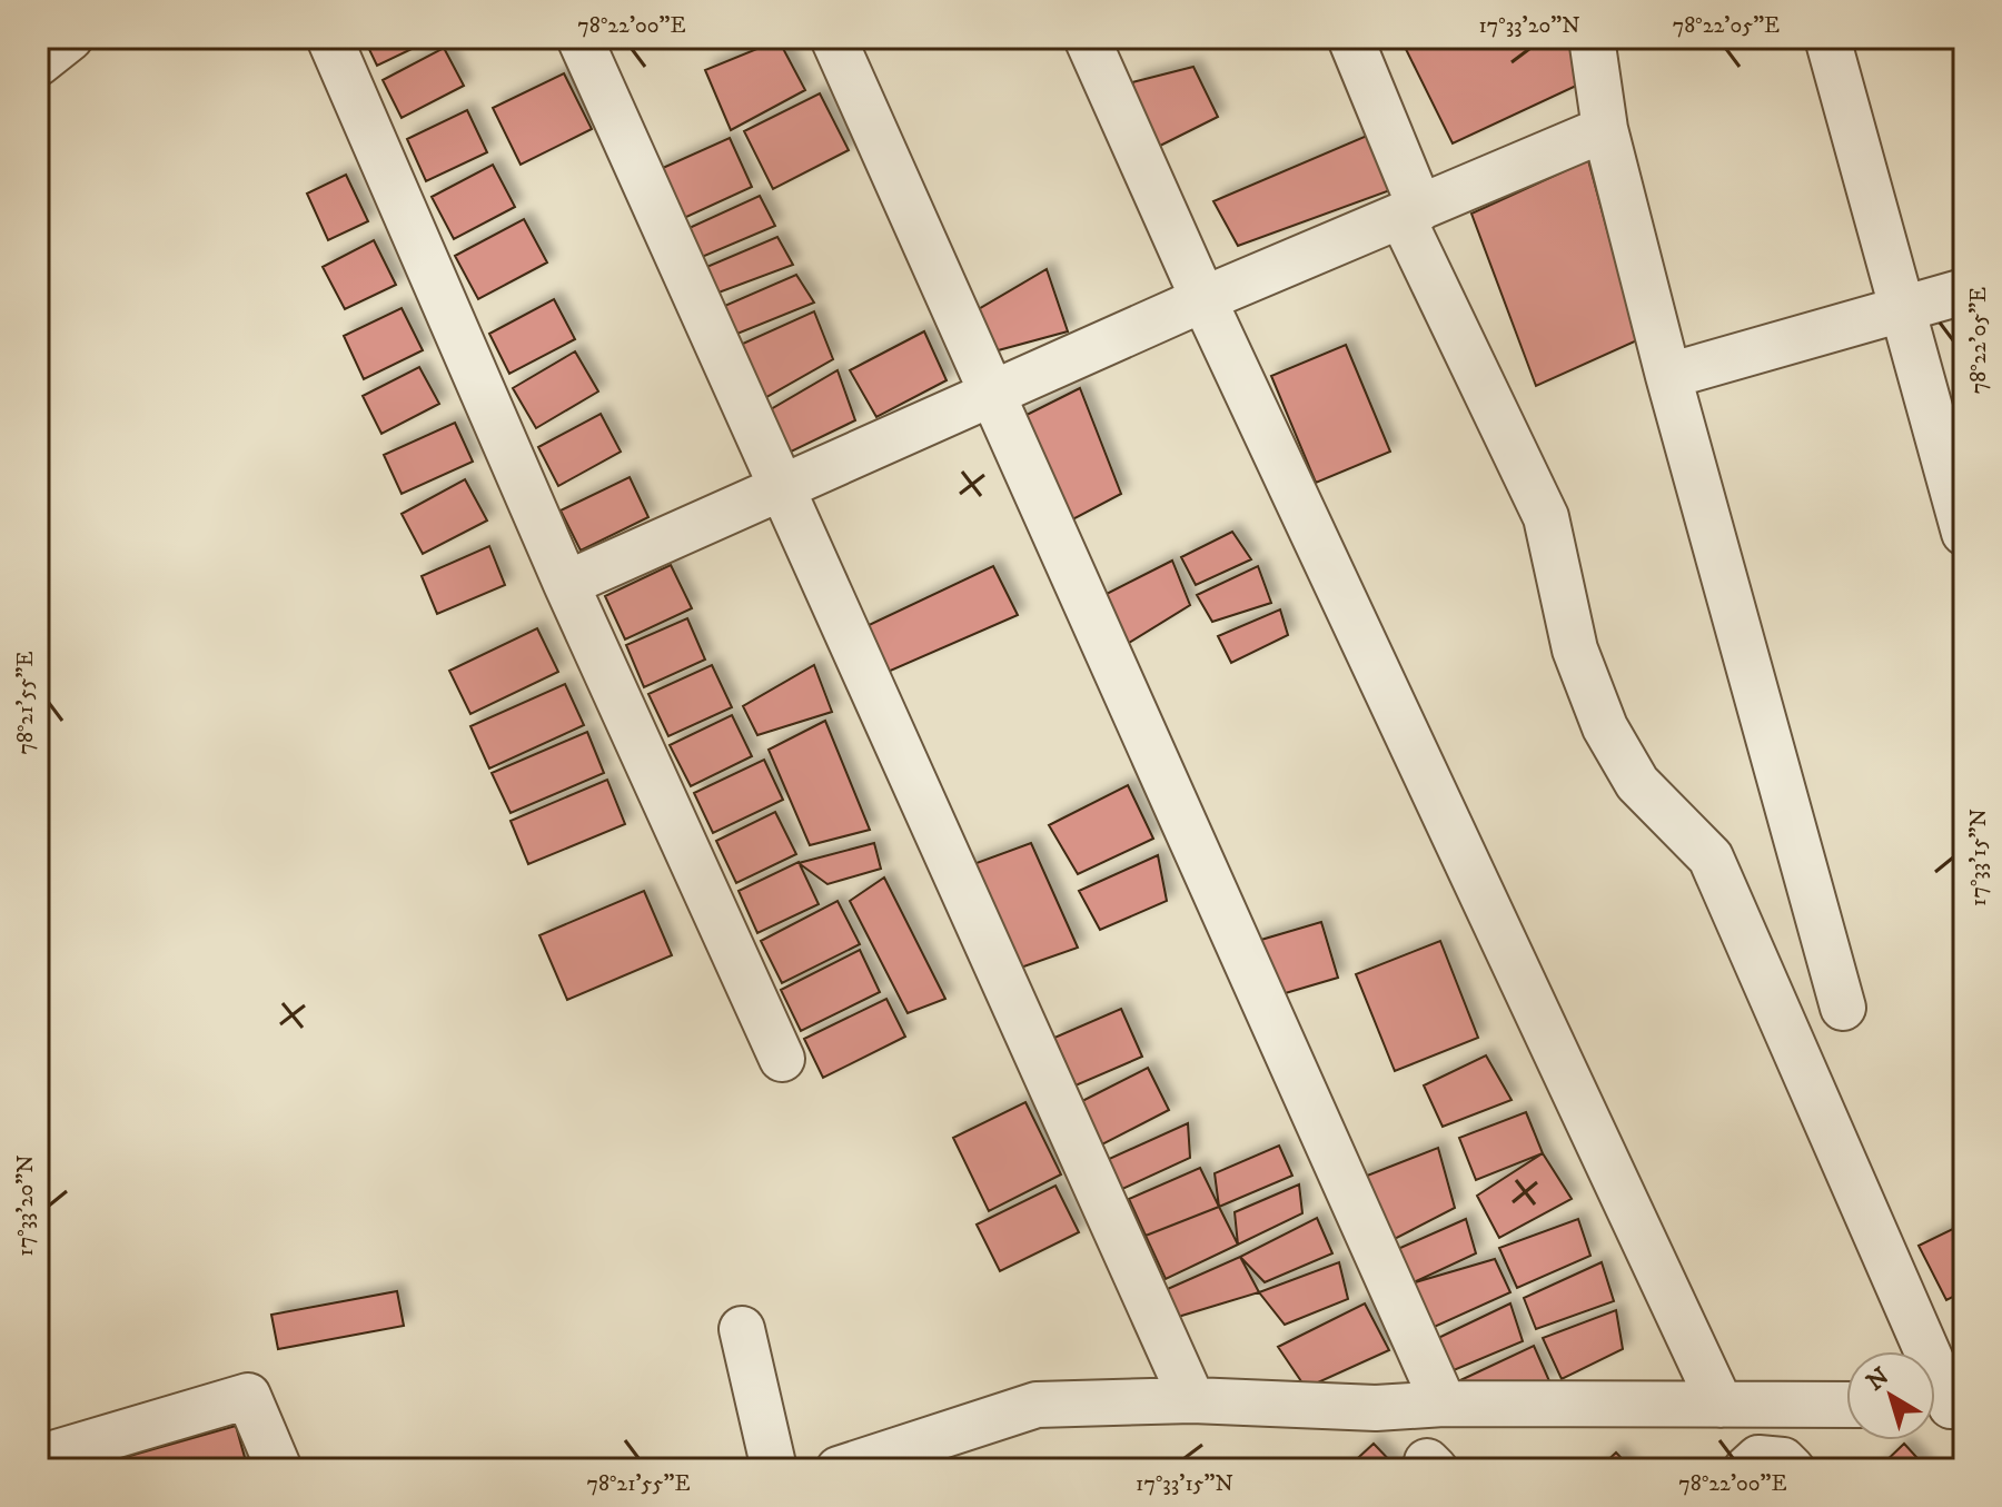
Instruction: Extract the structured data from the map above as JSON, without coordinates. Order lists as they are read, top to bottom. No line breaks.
{"north":"top left","coordinates":["78°22'00\"E","17°33'20\"N","78°22'05\"E","78°21'55\"E","17°33'15\"N"]}
